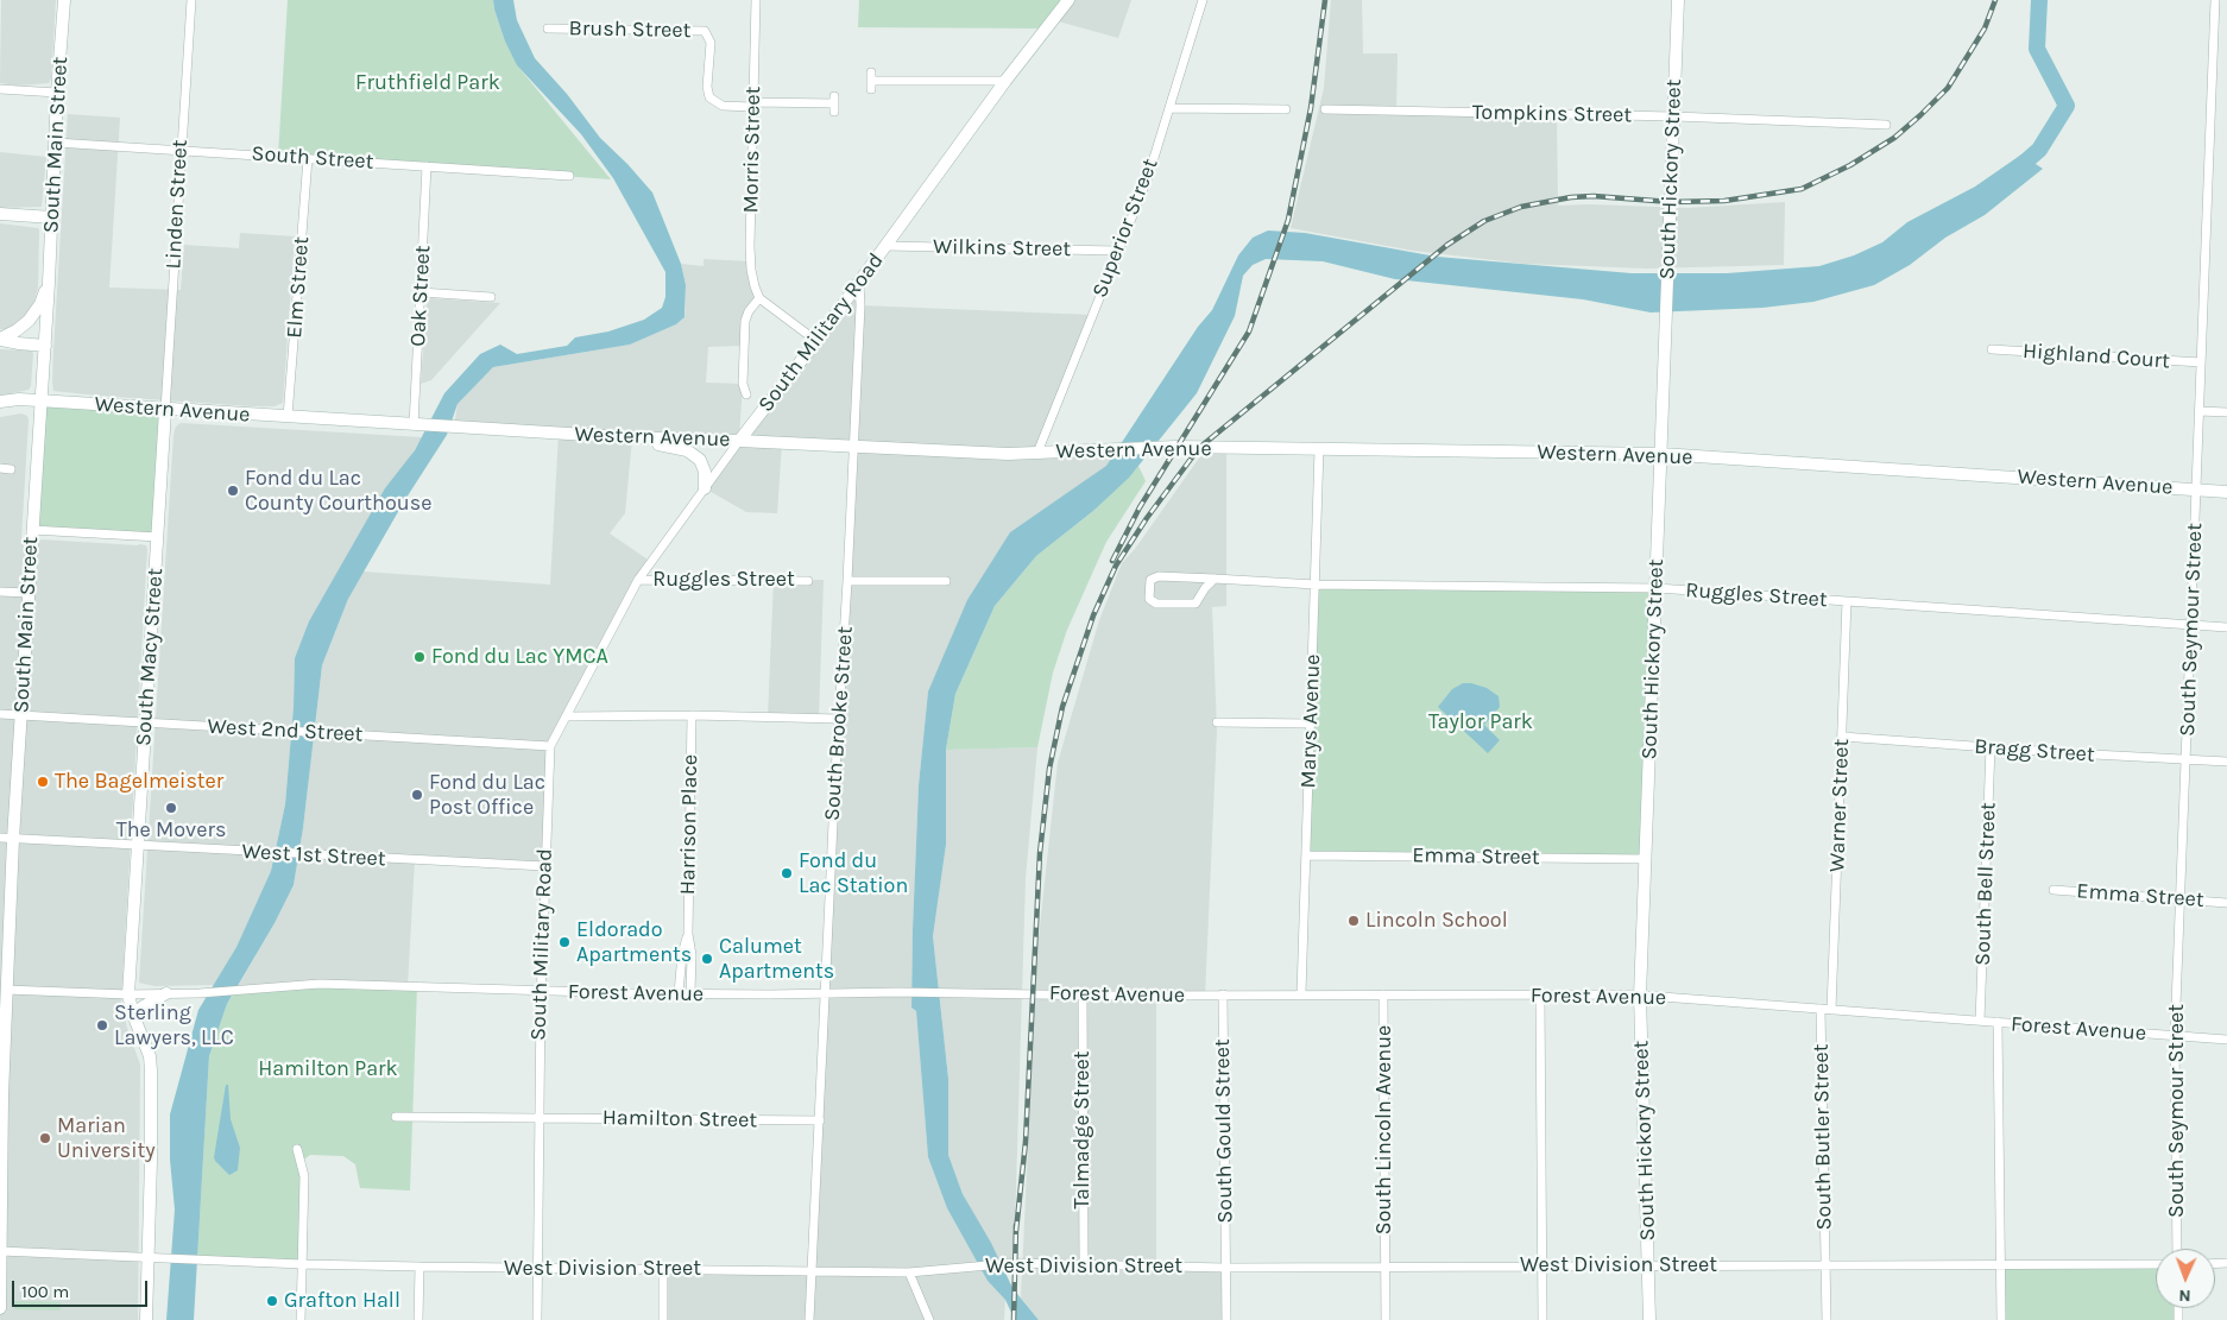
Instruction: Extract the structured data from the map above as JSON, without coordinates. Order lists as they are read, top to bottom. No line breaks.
{"streets":{"street":["Brush Street","Tompkins Street","South Main Street","Morris Street","South Street","South Hickory Street","Linden Street","Superior Street","Wilkins Street","Elm Street","Oak Street","South Military Road","Highland Court","Western Avenue","Ruggles Street","South Seymour Street","South Macy Street","Marys Avenue","South Brooke Street","West 2nd Street","Bragg Street","Warner Street","Harrison Place","West 1st Street","Emma Street","South Bell Street","Forest Avenue","Hamilton Street","Talmadge Street","South Lincoln Avenue","South Gould Street","South Butler Street","West Division Street"]},"crossings":[["Brush Street","Morris Street"],["Tompkins Street","South Hickory Street"],["South Main Street","South Street"],["South Main Street","Western Avenue"],["South Main Street","West 2nd Street"],["South Main Street","West 1st Street"],["South Main Street","Forest Avenue"],["South Main Street","West Division Street"],["South Street","Linden Street"],["South Street","Elm Street"],["South Street","Oak Street"],["South Hickory Street","Western Avenue"],["South Hickory Street","Ruggles Street"],["South Hickory Street","Emma Street"],["South Hickory Street","Forest Avenue"],["South Hickory Street","West Division Street"],["Linden Street","Western Avenue"],["Linden Street","South Macy Street"],["Superior Street","Wilkins Street"],["Superior Street","Western Avenue"],["Wilkins Street","South Military Road"],["Elm Street","Western Avenue"],["Oak Street","Western Avenue"],["South Military Road","Western Avenue"],["South Military Road","Ruggles Street"],["South Military Road","South Brooke Street"],["South Military Road","West 2nd Street"],["South Military Road","West 1st Street"],["South Military Road","Forest Avenue"],["South Military Road","Hamilton Street"],["South Military Road","West Division Street"],["Highland Court","South Seymour Street"],["Western Avenue","South Seymour Street"],["Western Avenue","South Macy Street"],["Western Avenue","Marys Avenue"],["Western Avenue","South Brooke Street"],["Ruggles Street","South Seymour Street"],["Ruggles Street","Marys Avenue"],["Ruggles Street","Warner Street"],["South Seymour Street","Bragg Street"],["South Seymour Street","Emma Street"],["South Seymour Street","Forest Avenue"],["South Macy Street","West 2nd Street"],["South Macy Street","West 1st Street"],["South Macy Street","Forest Avenue"],["South Macy Street","West Division Street"],["Marys Avenue","Emma Street"],["Marys Avenue","Forest Avenue"],["South Brooke Street","Forest Avenue"],["South Brooke Street","Hamilton Street"],["South Brooke Street","West Division Street"],["Bragg Street","Warner Street"],["Bragg Street","South Bell Street"],["Warner Street","Forest Avenue"],["Harrison Place","Forest Avenue"],["South Bell Street","Forest Avenue"],["Forest Avenue","Talmadge Street"],["Forest Avenue","South Lincoln Avenue"],["Forest Avenue","South Gould Street"],["Forest Avenue","South Butler Street"],["Talmadge Street","West Division Street"],["South Lincoln Avenue","West Division Street"],["South Gould Street","West Division Street"],["South Butler Street","West Division Street"]],"parks":["Fruthfield Park","Taylor Park","Hamilton Park"],"places":["Fond du Lac County Courthouse","Fond du Lac YMCA","The Bagelmeister","Fond du Lac Post Office","The Movers","Fond du Lac Station","Lincoln School","Eldorado Apartments","Calumet Apartments","Sterling Lawyers, LLC","Marian University","Grafton Hall"],"scale_bar":"100 m","north":"bottom"}
